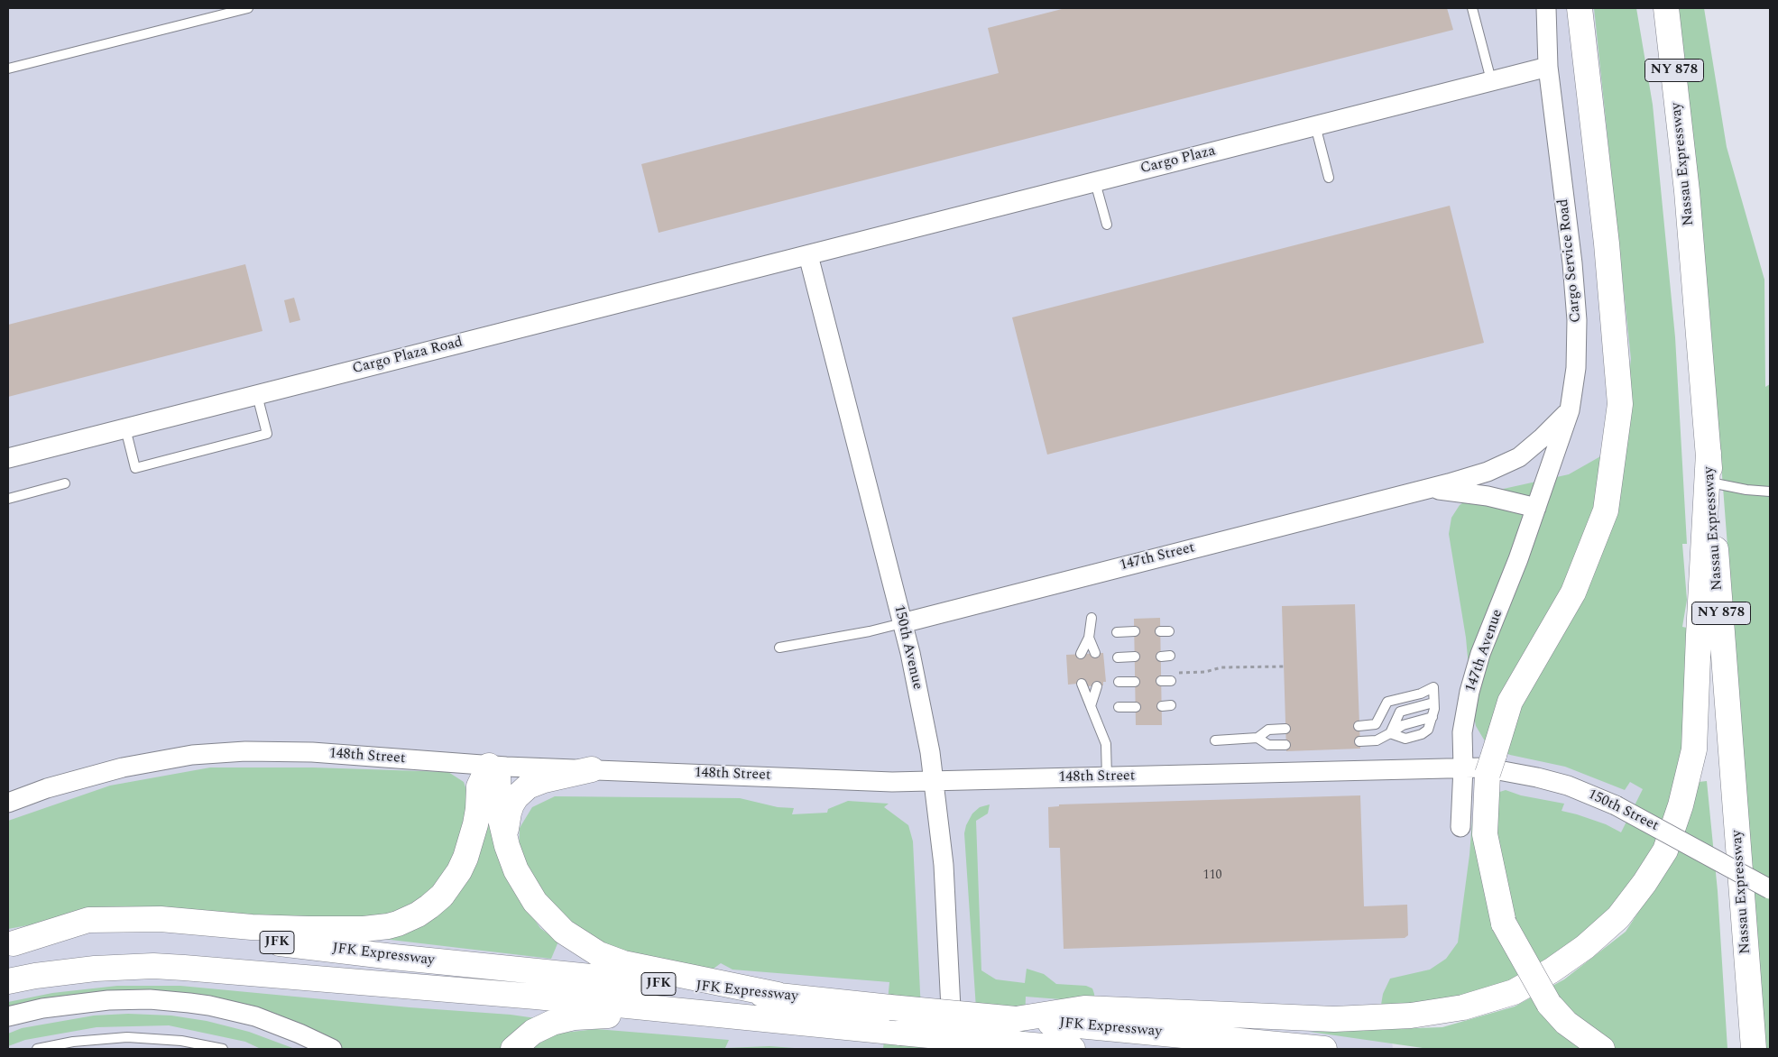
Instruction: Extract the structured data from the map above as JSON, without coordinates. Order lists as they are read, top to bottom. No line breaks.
{"streets":{"highway":["NY 878","Nassau Expressway","JFK","JFK Expressway"],"street":["Cargo Plaza","Cargo Service Road","Cargo Plaza Road","147th Street","150th Avenue","147th Avenue","148th Street","150th Street"]},"crossings":[["Cargo Plaza","Cargo Service Road"],["Cargo Plaza","Cargo Plaza Road"],["Cargo Plaza","150th Avenue"],["Cargo Service Road","147th Street"],["Cargo Service Road","147th Avenue"],["Cargo Plaza Road","150th Avenue"],["147th Street","150th Avenue"],["147th Street","147th Avenue"],["150th Avenue","148th Street"],["147th Avenue","148th Street"],["147th Avenue","150th Street"],["148th Street","150th Street"]],"house_numbers":["110"]}
